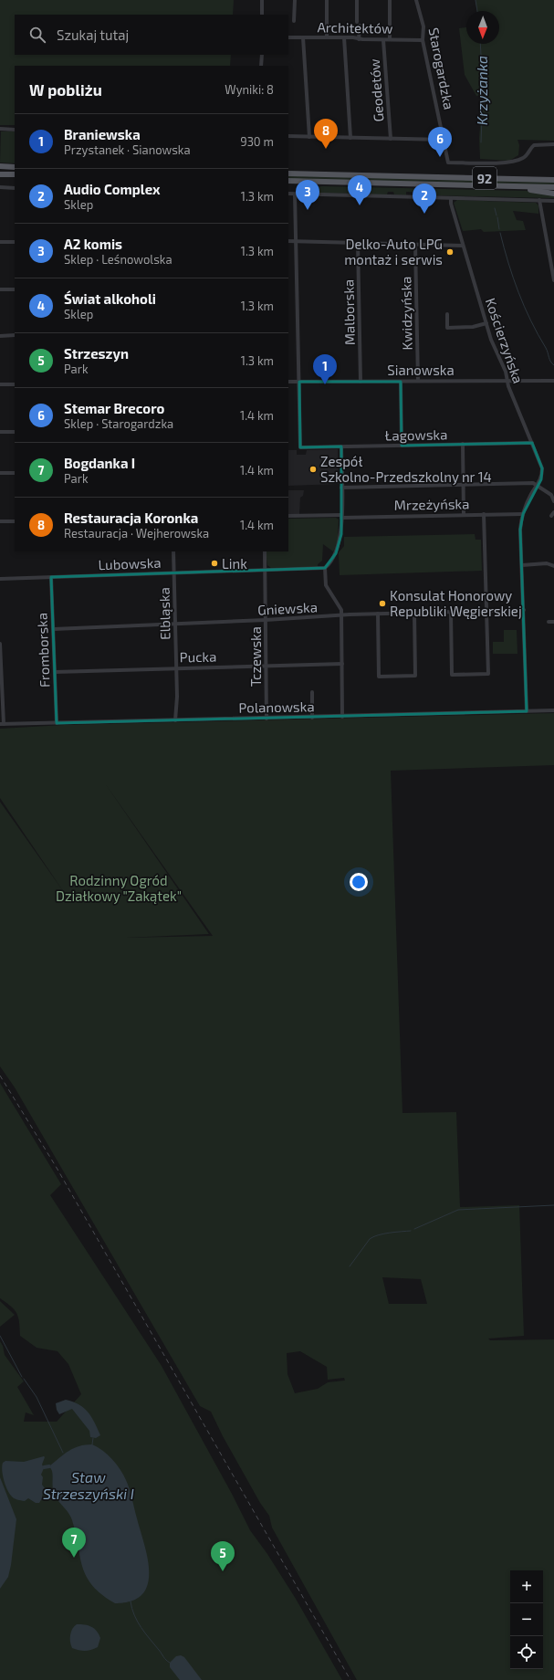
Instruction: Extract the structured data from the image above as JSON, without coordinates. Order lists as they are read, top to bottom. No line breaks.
{"streets":{"main road":["92"],"street":["Architektów","Starogardzka","Geodetów","Malborska","Kwidzyńska","Kościerzyńska","Sianowska","Łagowska","Mrzeżyńska","Lubowska","Gniewska","Elbląska","Fromborska","Pucka","Tczewska","Polanowska"]},"crossings":[["Architektów","Starogardzka"],["Architektów","Geodetów"],["Malborska","Sianowska"],["Kwidzyńska","Sianowska"],["Kościerzyńska","Sianowska"],["Kościerzyńska","Łagowska"],["Kościerzyńska","Mrzeżyńska"],["Kościerzyńska","Gniewska"],["Kościerzyńska","Polanowska"],["Sianowska","Łagowska"],["Lubowska","Elbląska"],["Lubowska","Fromborska"],["Lubowska","Tczewska"],["Gniewska","Elbląska"],["Gniewska","Fromborska"],["Gniewska","Tczewska"],["Elbląska","Pucka"],["Elbląska","Polanowska"],["Fromborska","Pucka"],["Fromborska","Polanowska"],["Pucka","Tczewska"],["Tczewska","Polanowska"]],"water":["Krzyżanka","Staw Strzeszyński I"],"parks":["Rodzinny Ogród Działkowy \"Zakątek\""],"places":["Delko-Auto LPG montaż i serwis","Zespół Szkolno-Przedszkolny nr 14","Link","Konsulat Honorowy Republiki Węgierskiej"],"north":"bottom","page":{"search":"Szukaj tutaj","heading":["W pobliżu","Wyniki: 8"],"list":[{"mark":"1","name":"Braniewska","note":"Przystanek · Sianowska","value":"930 m"},{"mark":"2","name":"Audio Complex","note":"Sklep","value":"1.3 km"},{"mark":"3","name":"A2 komis","note":"Sklep · Leśnowolska","value":"1.3 km"},{"mark":"4","name":"Świat alkoholi","note":"Sklep","value":"1.3 km"},{"mark":"5","name":"Strzeszyn","note":"Park","value":"1.3 km"},{"mark":"6","name":"Stemar Brecoro","note":"Sklep · Starogardzka","value":"1.4 km"},{"mark":"7","name":"Bogdanka I","note":"Park","value":"1.4 km"},{"mark":"8","name":"Restauracja Koronka","note":"Restauracja · Wejherowska","value":"1.4 km"}],"pins":["8","6","4","3","2","1","7","5"],"map_buttons":["+","−"]}}
